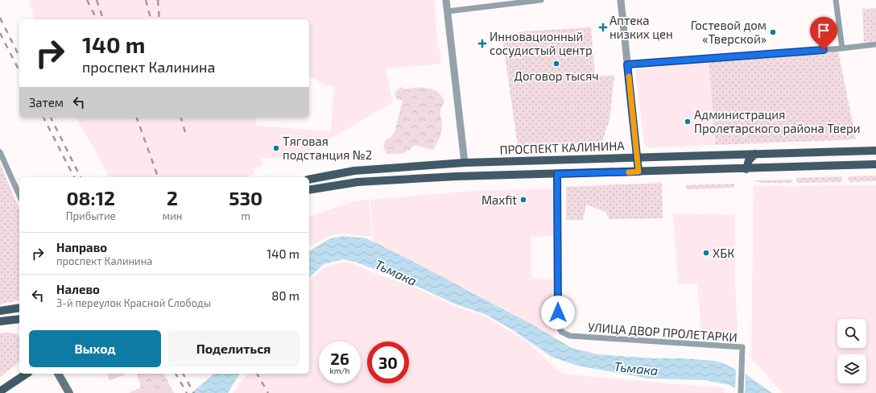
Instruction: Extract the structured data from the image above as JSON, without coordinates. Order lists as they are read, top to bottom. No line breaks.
{"streets":{"main road":["ПРОСПЕКТ КАЛИНИНА"],"street":["УЛИЦА ДВОР ПРОЛЕТАРКИ"]},"water":["Тьмака"],"places":{"health":["Аптека низких цен","Инновационный сосудистый центр"],"other":["Гостевой дом «Тверской»","Договор тысяч","Администрация Пролетарского района Твери","Тяговая подстанция №2","Maxfit","ХБК"]},"page":{"turn":["140 m","проспект Калинина"],"then":"Затем","eta":["08:12","Прибытие","2","мин","530","m"],"list":[{"name":"Направо","note":"проспект Калинина","value":"140 m"},{"name":"Налево","note":"3-й переулок Красной Слободы","value":"80 m"}],"buttons":["Выход","Поделиться"],"speed":"26 km/h","limit":"30"}}
